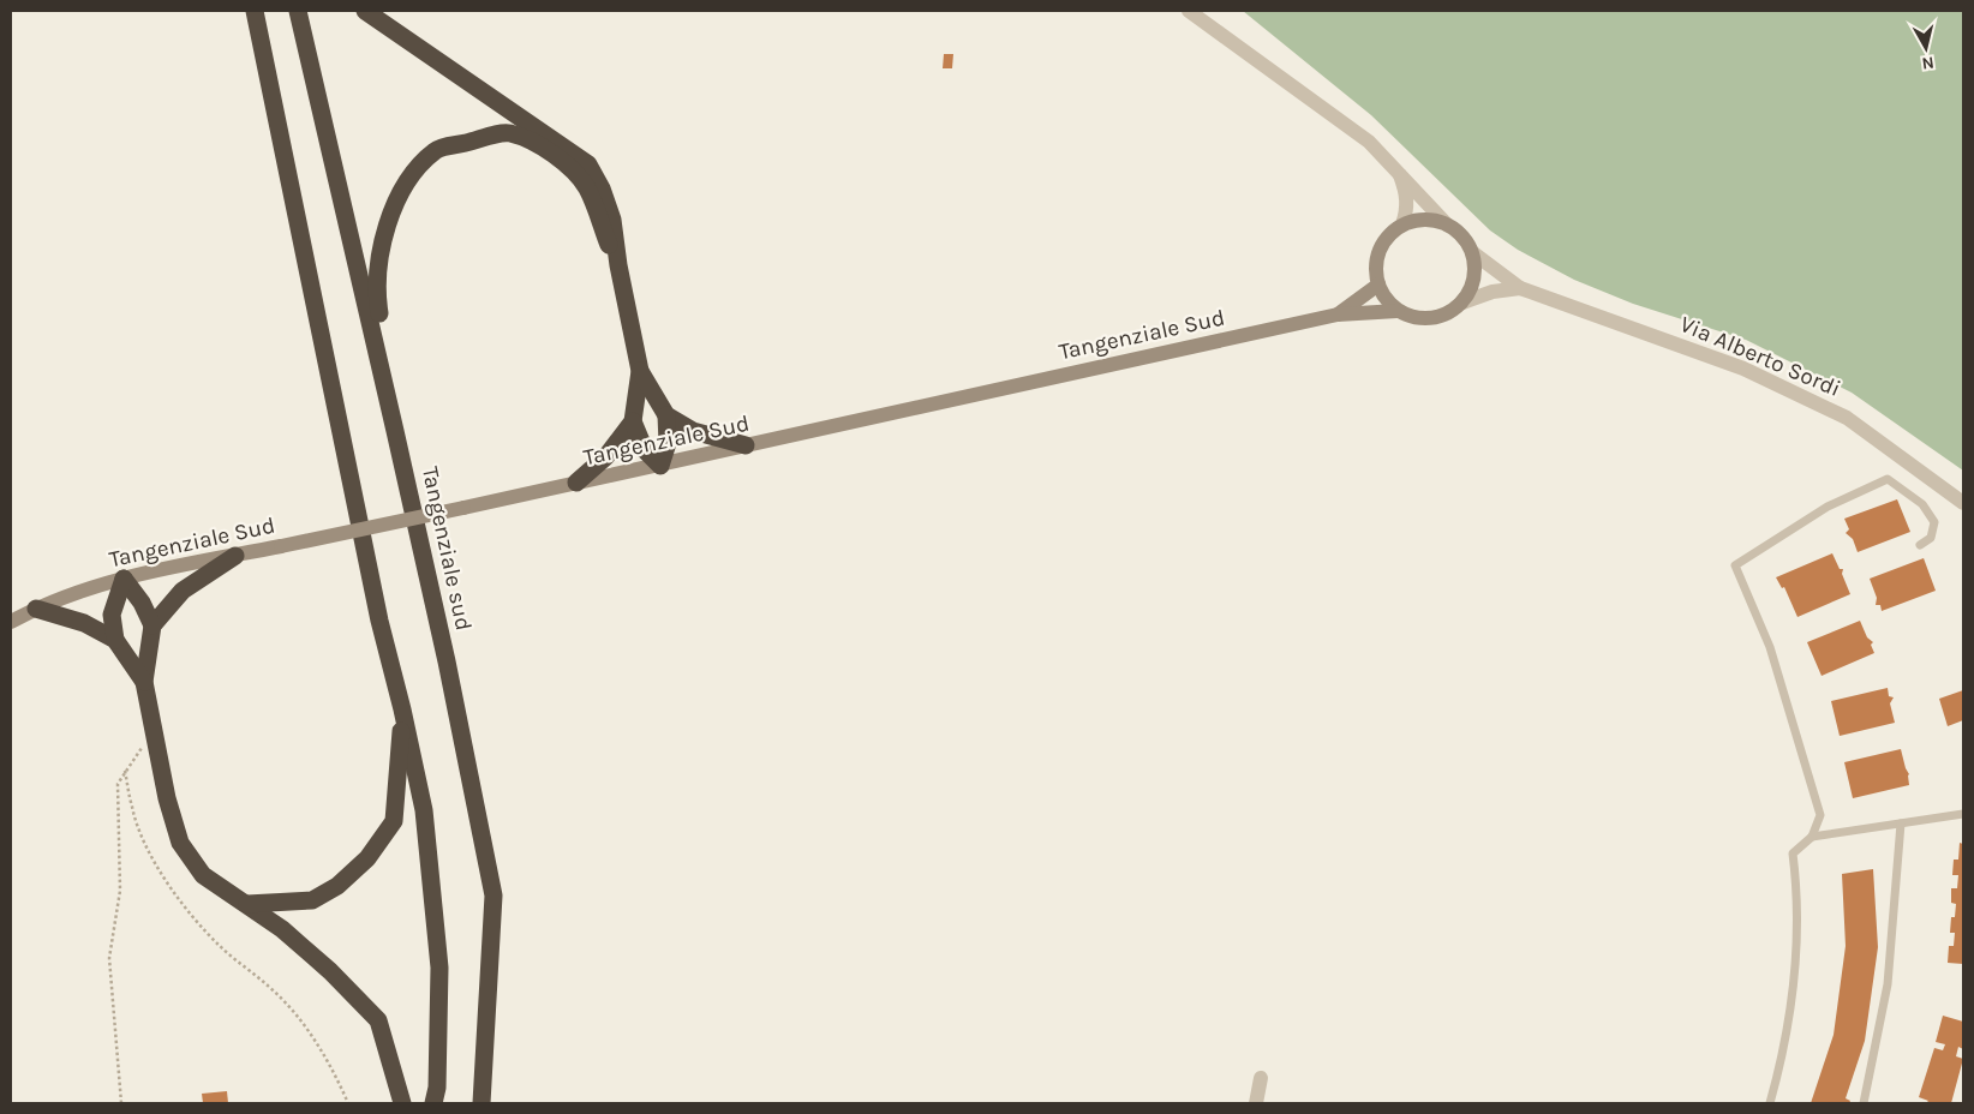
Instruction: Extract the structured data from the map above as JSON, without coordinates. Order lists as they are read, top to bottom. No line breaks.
{"streets":{"highway":["Tangenziale sud"],"street":["Tangenziale Sud","Via Alberto Sordi"]},"crossings":[["Tangenziale Sud","Via Alberto Sordi"]],"north":"bottom"}
